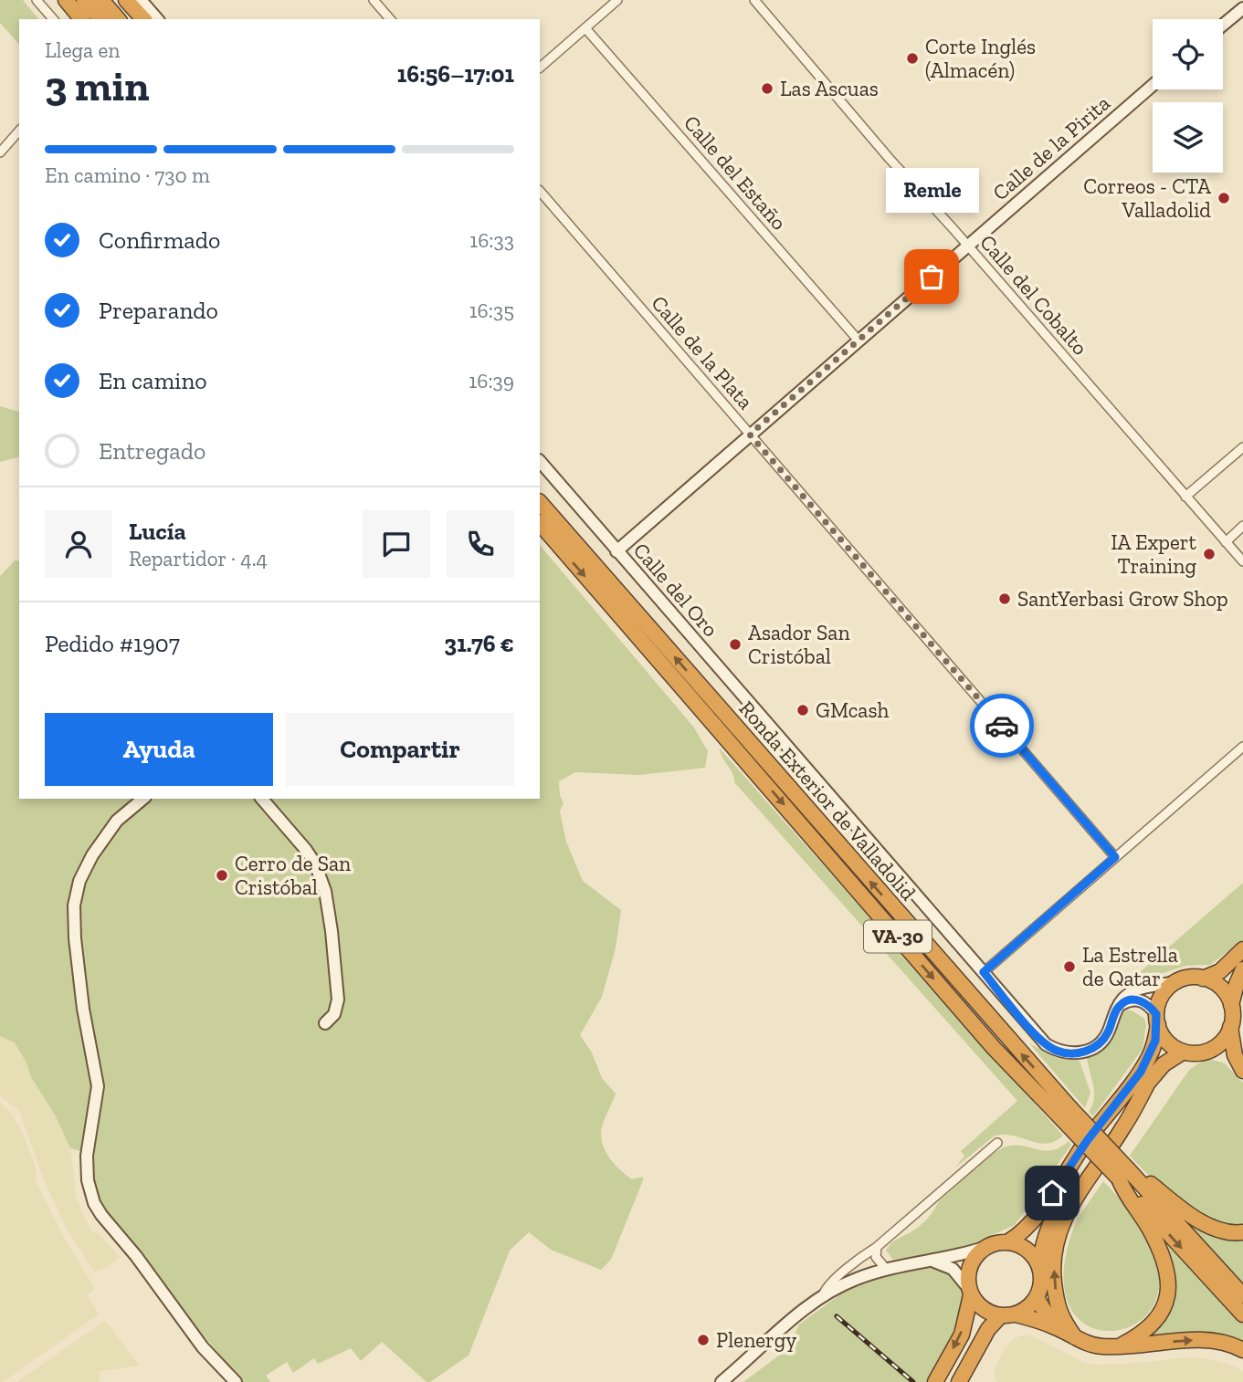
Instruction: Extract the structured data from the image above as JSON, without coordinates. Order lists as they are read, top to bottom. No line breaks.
{"streets":{"highway":["Ronda Exterior de Valladolid","VA-30"],"street":["Calle de la Pirita","Calle del Estaño","Calle del Cobalto","Calle de la Plata","Calle del Oro"]},"crossings":[["Calle de la Pirita","Calle del Estaño"],["Calle de la Pirita","Calle del Cobalto"],["Calle de la Pirita","Calle de la Plata"],["Calle de la Pirita","Calle del Oro"]],"places":["Corte Inglés (Almacén)","Las Ascuas","Correos - CTA Valladolid","Remle","IA Expert Training","SantYerbasi Grow Shop","Asador San Cristóbal","GMcash","Cerro de San Cristóbal","La Estrella de Qatar","Plenergy"],"page":{"heading":["3 min","Llega en","16:56–17:01"],"panel":["Lucía","Repartidor · 4.4","Pedido #1907","31.76 €"],"bar":"En camino · 730 m","bubble":"Remle","list":[["Confirmado","16:33"],["Preparando","16:35"],["En camino","16:39"],"Entregado"],"buttons":["Ayuda","Compartir"]}}
